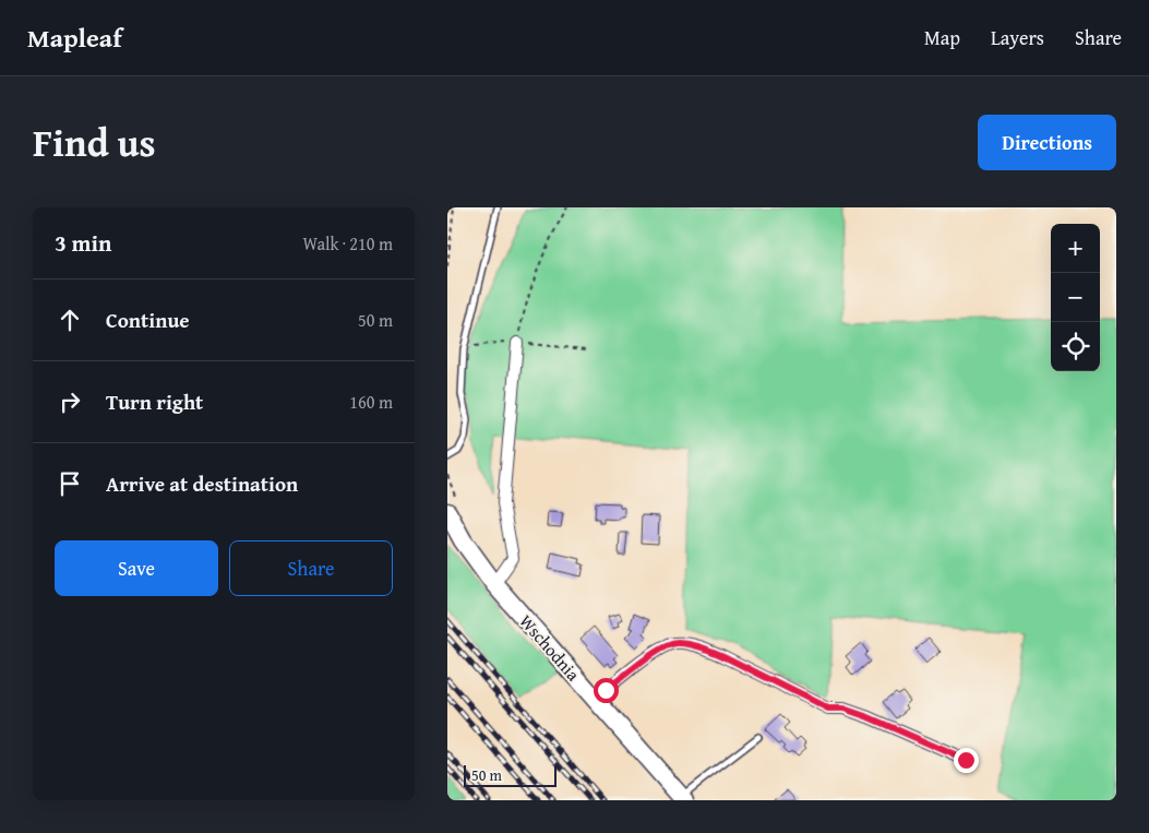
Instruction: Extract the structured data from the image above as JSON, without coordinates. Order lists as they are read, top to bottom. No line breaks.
{"streets":{"highway":["Wschodnia"]},"scale_bar":"50 m","page":{"header":"Mapleaf","nav":["Map","Layers","Share"],"title":"Find us","buttons":["Directions",["Save","Share"]],"heading":["3 min","Walk · 210 m"],"map_buttons":["+","−"],"list":[["Continue","50 m"],["Turn right","160 m"],"Arrive at destination"],"scale":"50 m"}}
